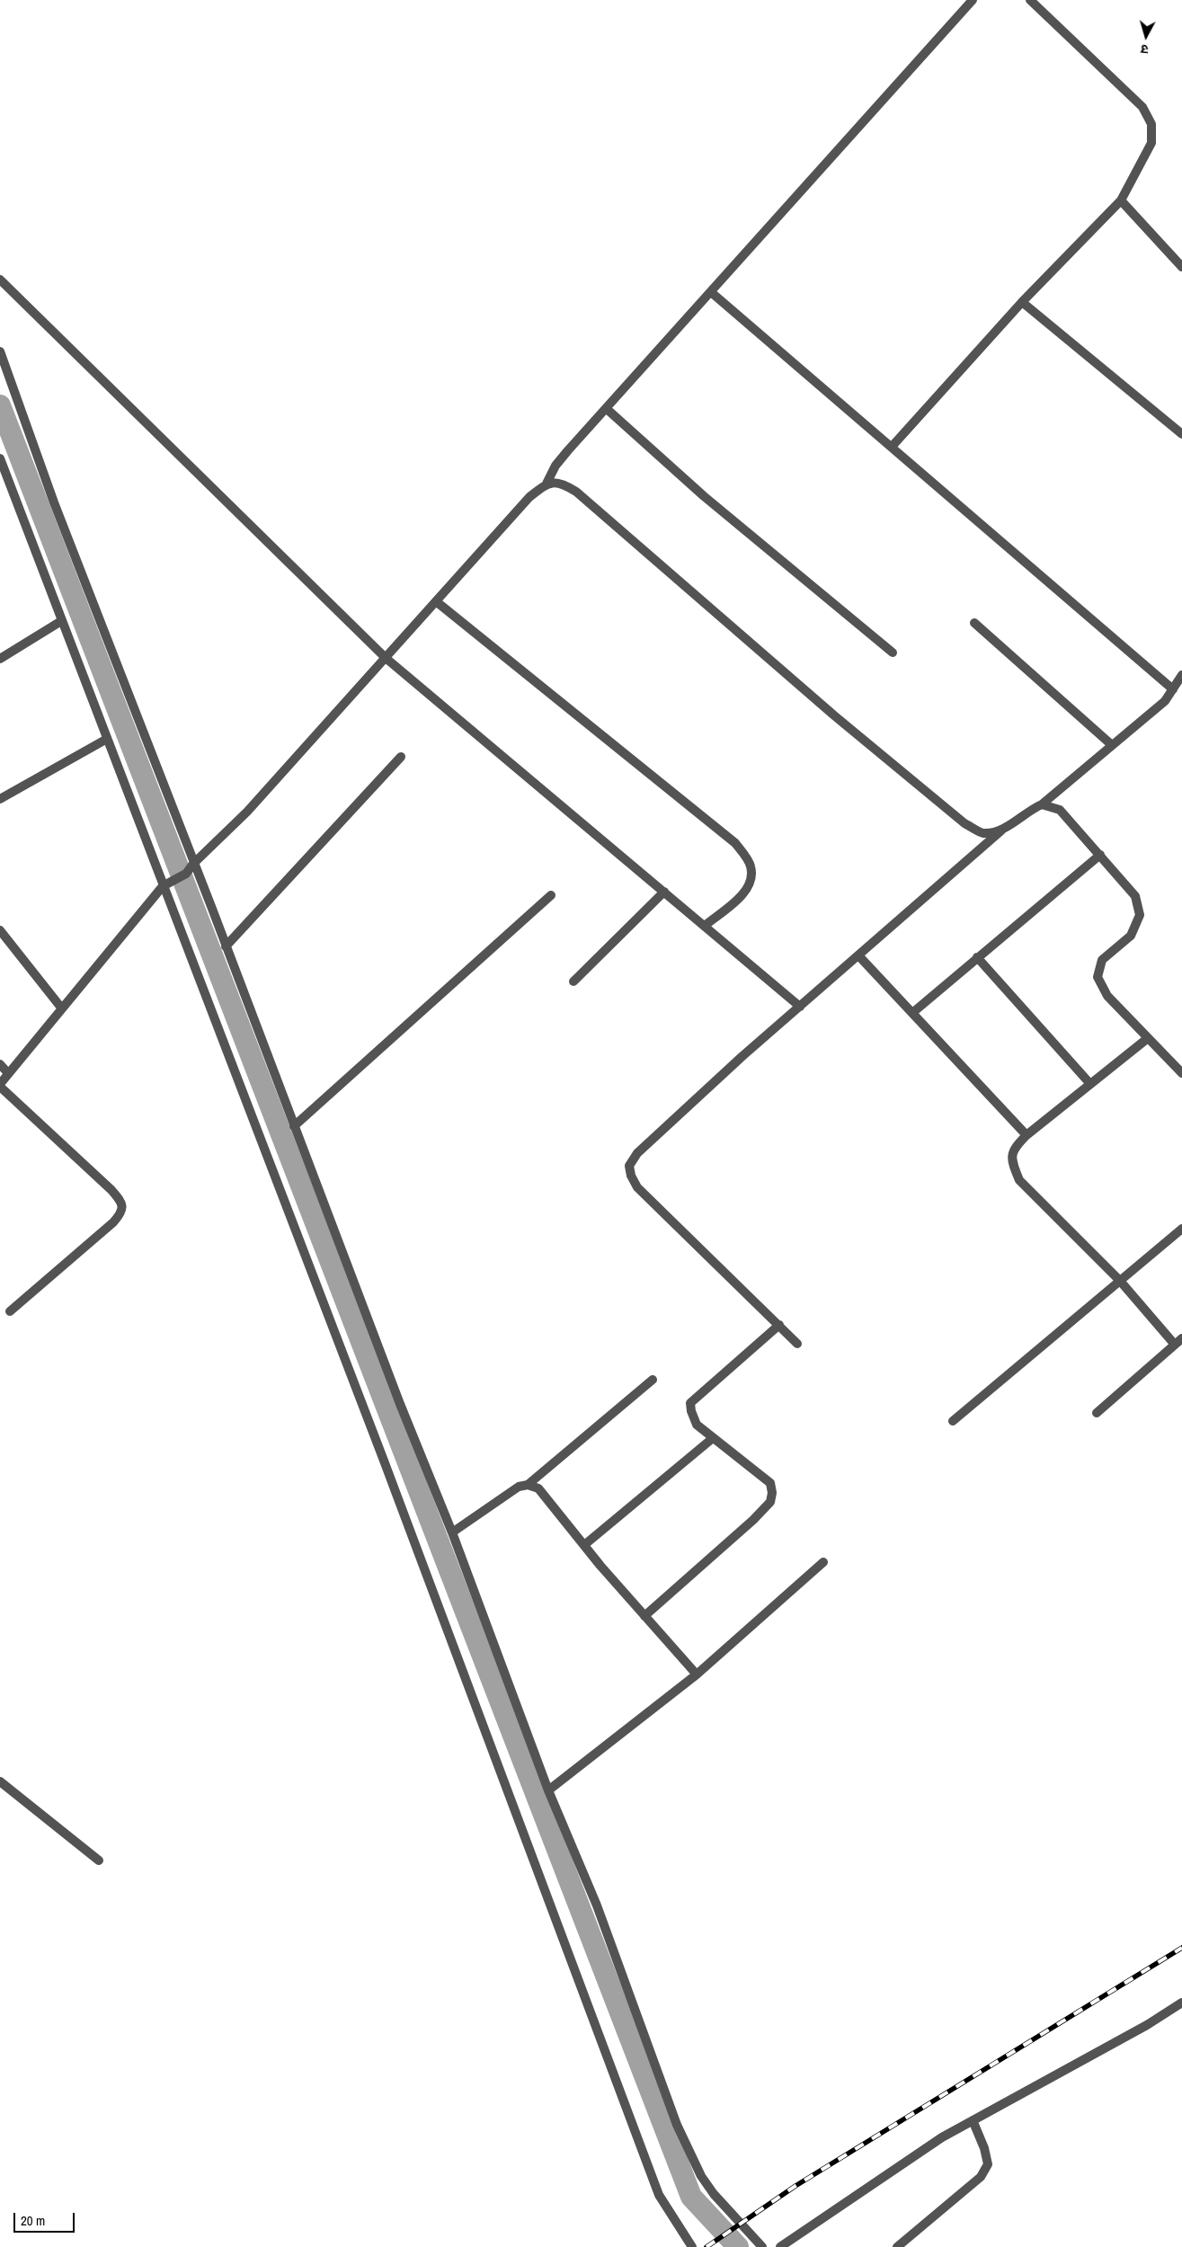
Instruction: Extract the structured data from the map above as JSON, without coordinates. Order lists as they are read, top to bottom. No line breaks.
{"scale_bar":"20 m","north":"bottom"}
